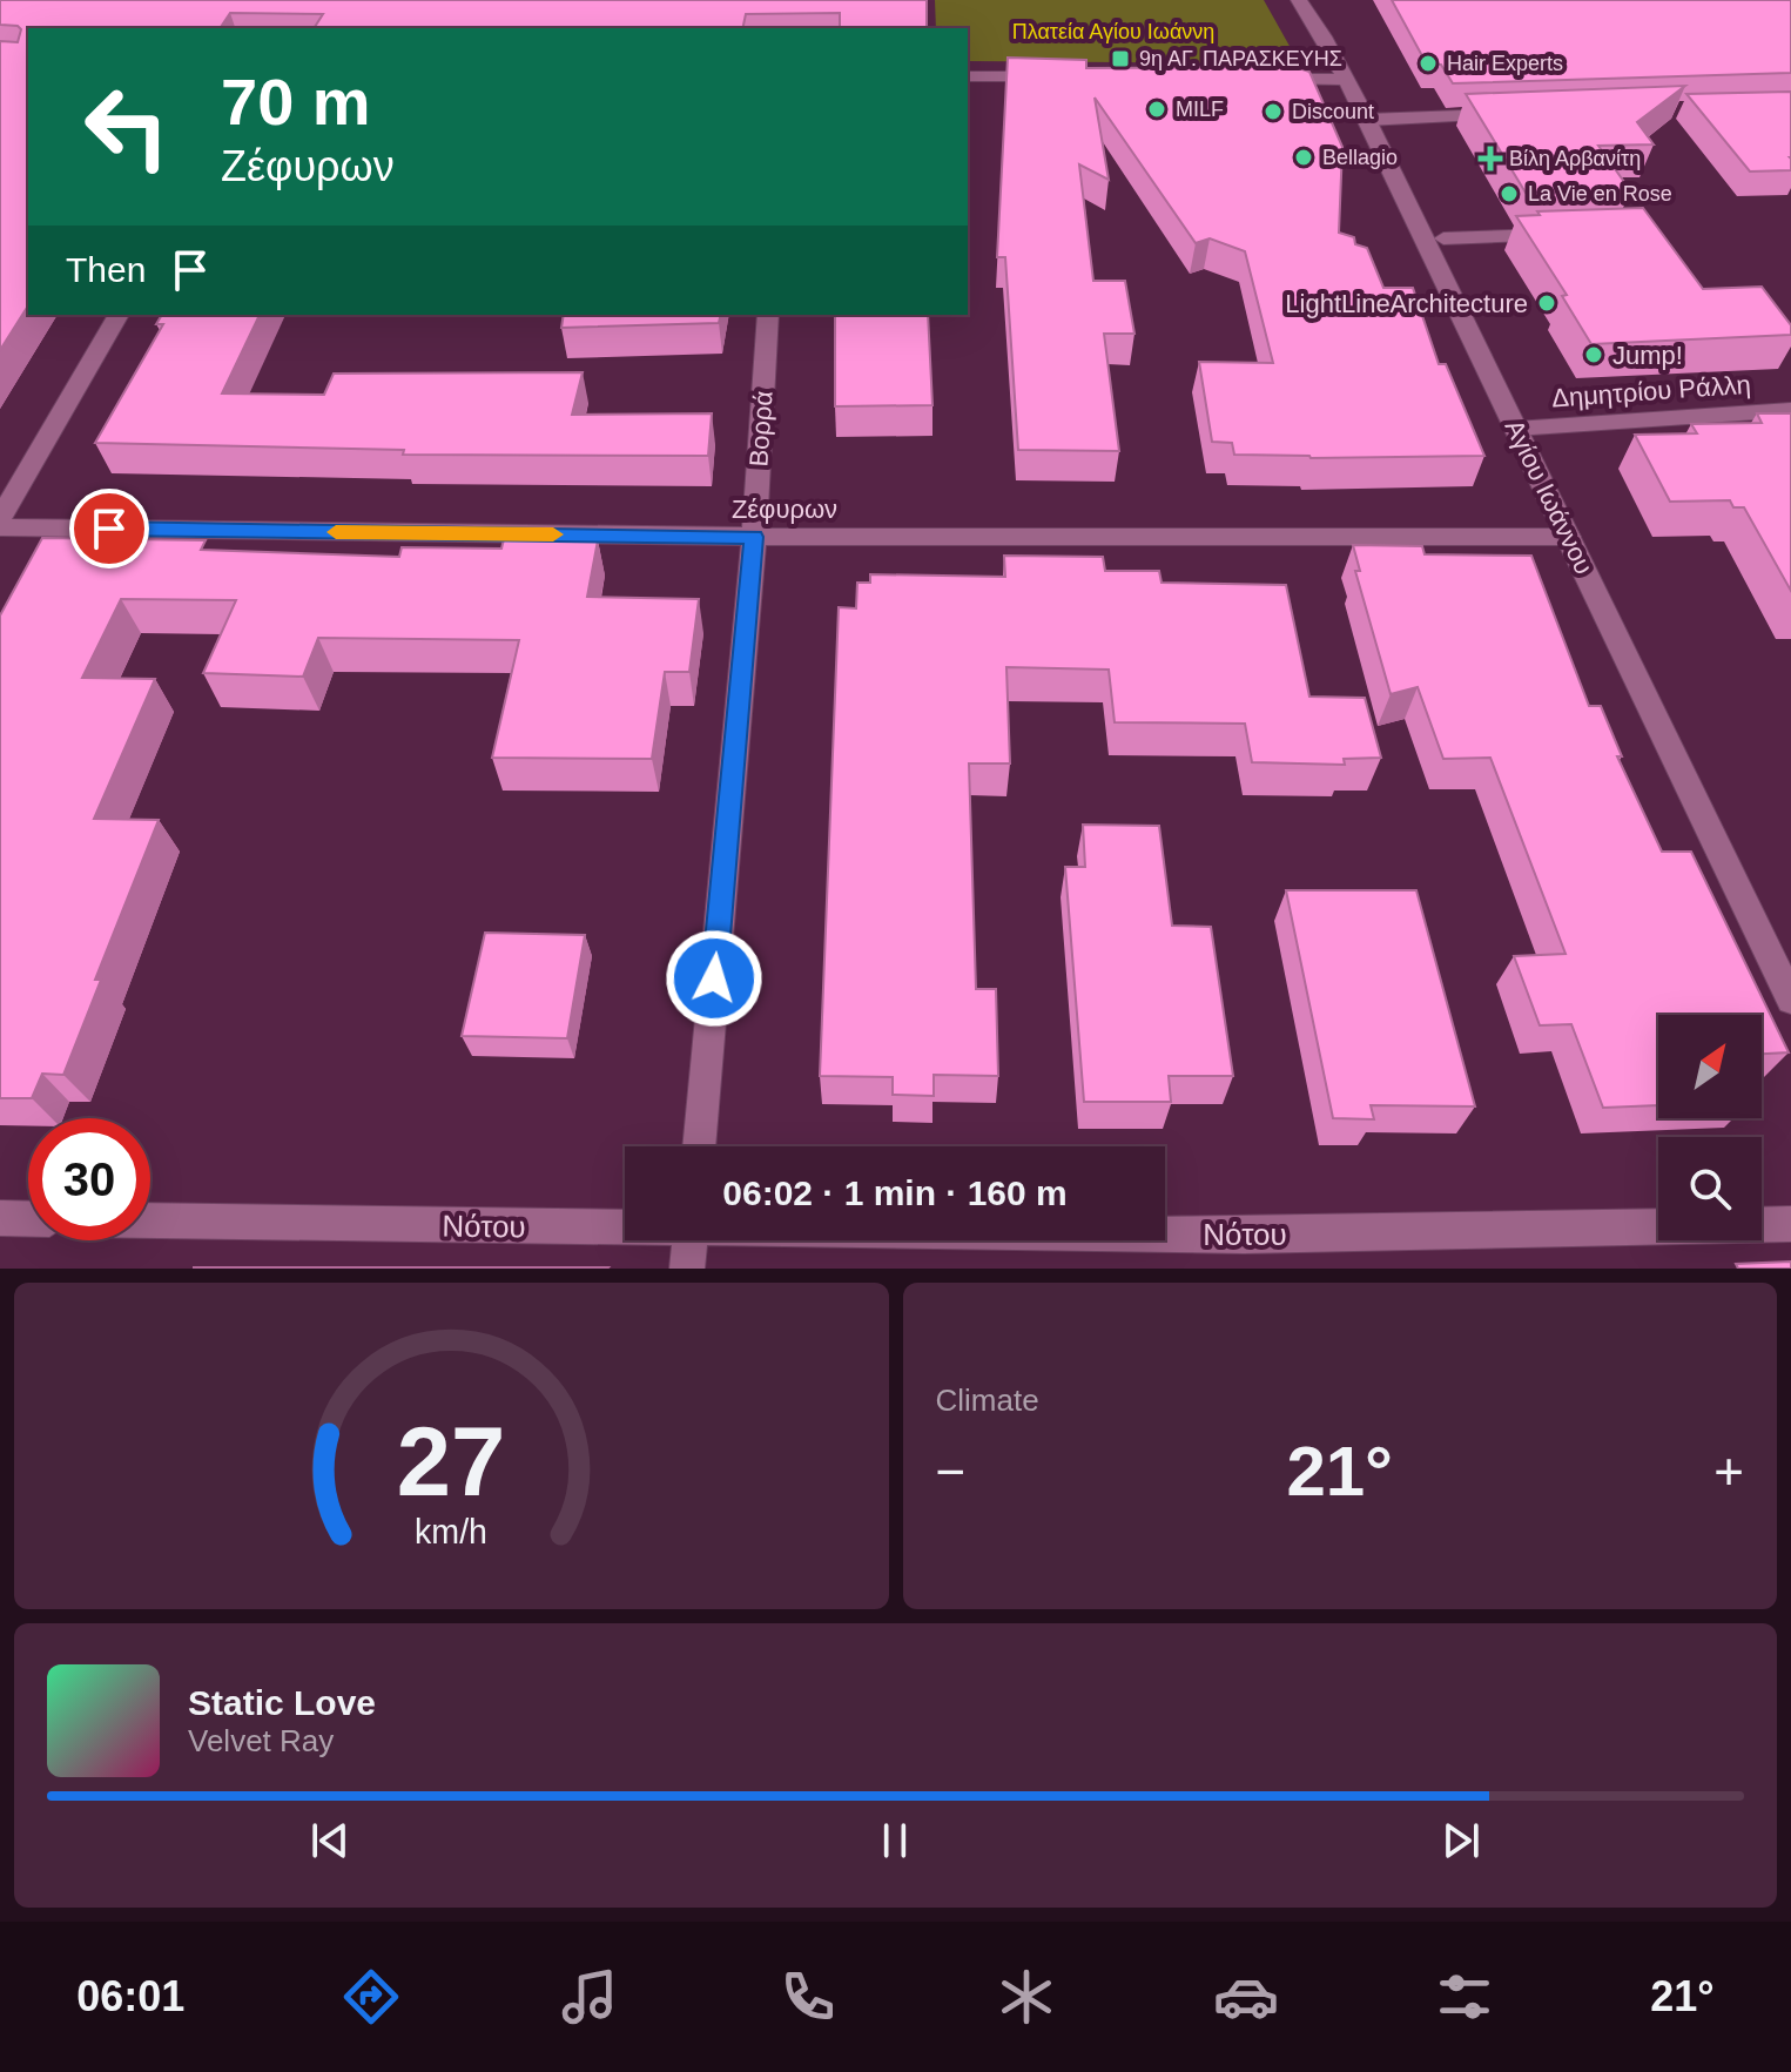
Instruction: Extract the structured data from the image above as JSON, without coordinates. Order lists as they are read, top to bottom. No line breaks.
{"streets":{"street":["Δημητρίου Ράλλη","Βορρά","Αγίου Ιωάννου","Ζέφυρων","Νότου"]},"crossings":[["Δημητρίου Ράλλη","Αγίου Ιωάννου"],["Βορρά","Ζέφυρων"],["Αγίου Ιωάννου","Ζέφυρων"]],"parks":["Πλατεία Αγίου Ιωάννη"],"places":{"transit":["9η ΑΓ. ΠΑΡΑΣΚΕΥΗΣ"],"other":["Hair Experts","MILF","Discount","Bellagio","La Vie en Rose","LightLineArchitecture","Jump!"],"health":["Βίλη Αρβανίτη"]},"north":"top right","page":{"turn":["70 m","Ζέφυρων"],"then":"Then","limit":"30","trip":"06:02 · 1 min · 160 m","tile":"Climate","heat":["−","21°","+"],"song":["Static Love","Velvet Ray"],"tabs":["06:01","21°"],"gauge":["27","km/h"]}}
